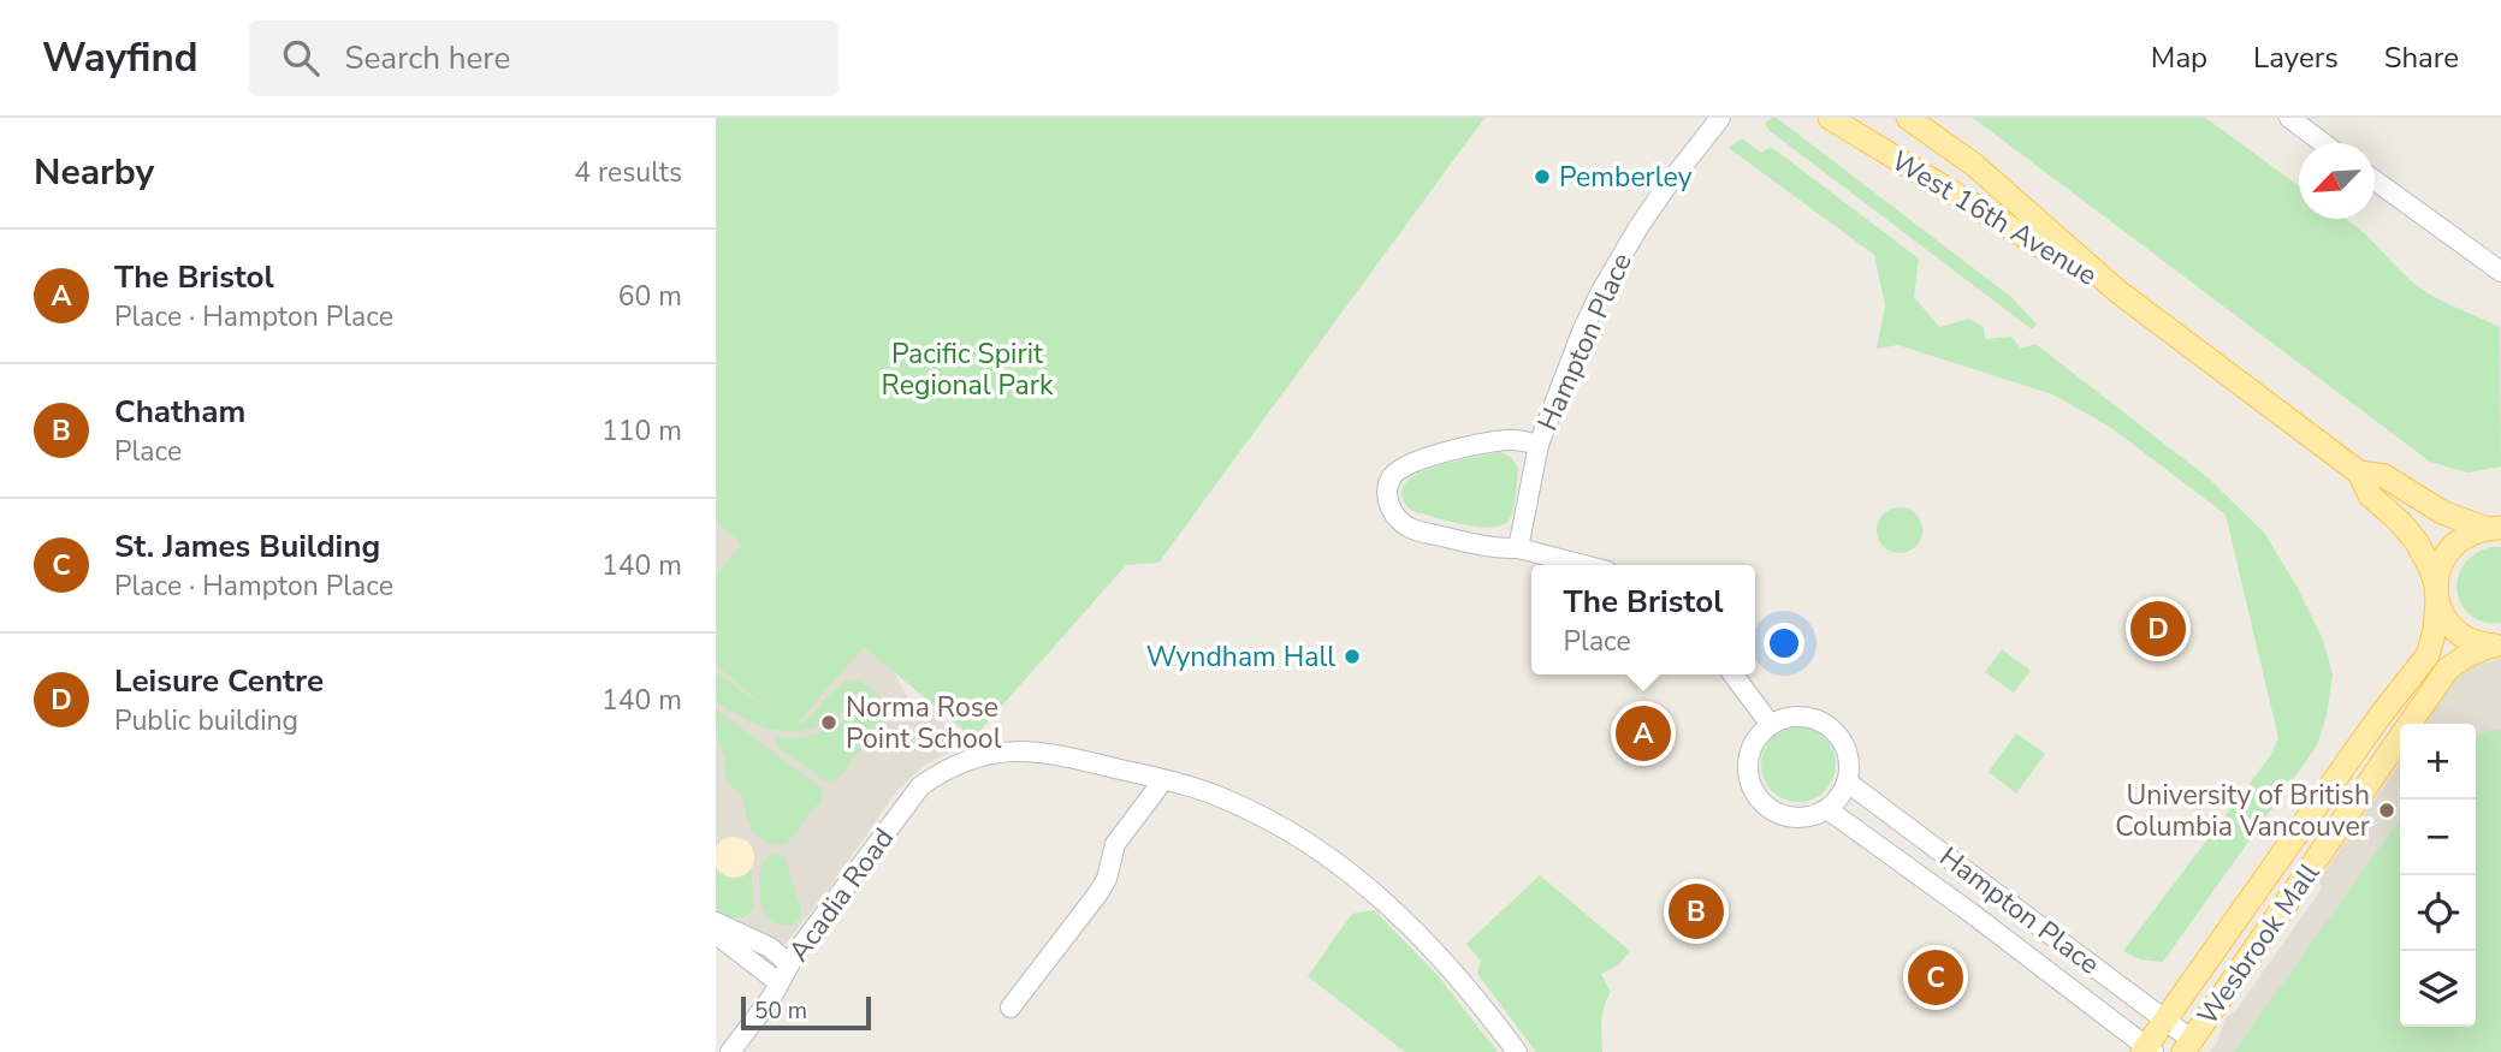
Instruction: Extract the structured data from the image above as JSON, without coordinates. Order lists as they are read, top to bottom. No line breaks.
{"streets":{"main road":["West 16th Avenue","Wesbrook Mall"],"street":["Hampton Place","Acadia Road"]},"crossings":[["West 16th Avenue","Wesbrook Mall"],["Hampton Place","Wesbrook Mall"]],"parks":["Pacific Spirit Regional Park"],"places":["Pemberley","Wyndham Hall","Norma Rose Point School","University of British Columbia Vancouver"],"scale_bar":"50 m","north":"bottom left","page":{"header":"Wayfind","search":"Search here","nav":["Map","Layers","Share"],"heading":["Nearby","4 results"],"list":[{"mark":"A","name":"The Bristol","note":"Place · Hampton Place","value":"60 m"},{"mark":"B","name":"Chatham","note":"Place","value":"110 m"},{"mark":"C","name":"St. James Building","note":"Place · Hampton Place","value":"140 m"},{"mark":"D","name":"Leisure Centre","note":"Public building","value":"140 m"}],"popup":["The Bristol","Place"],"pins":["D","A","B","C"],"map_buttons":["+","−"],"scale":"50 m"}}
